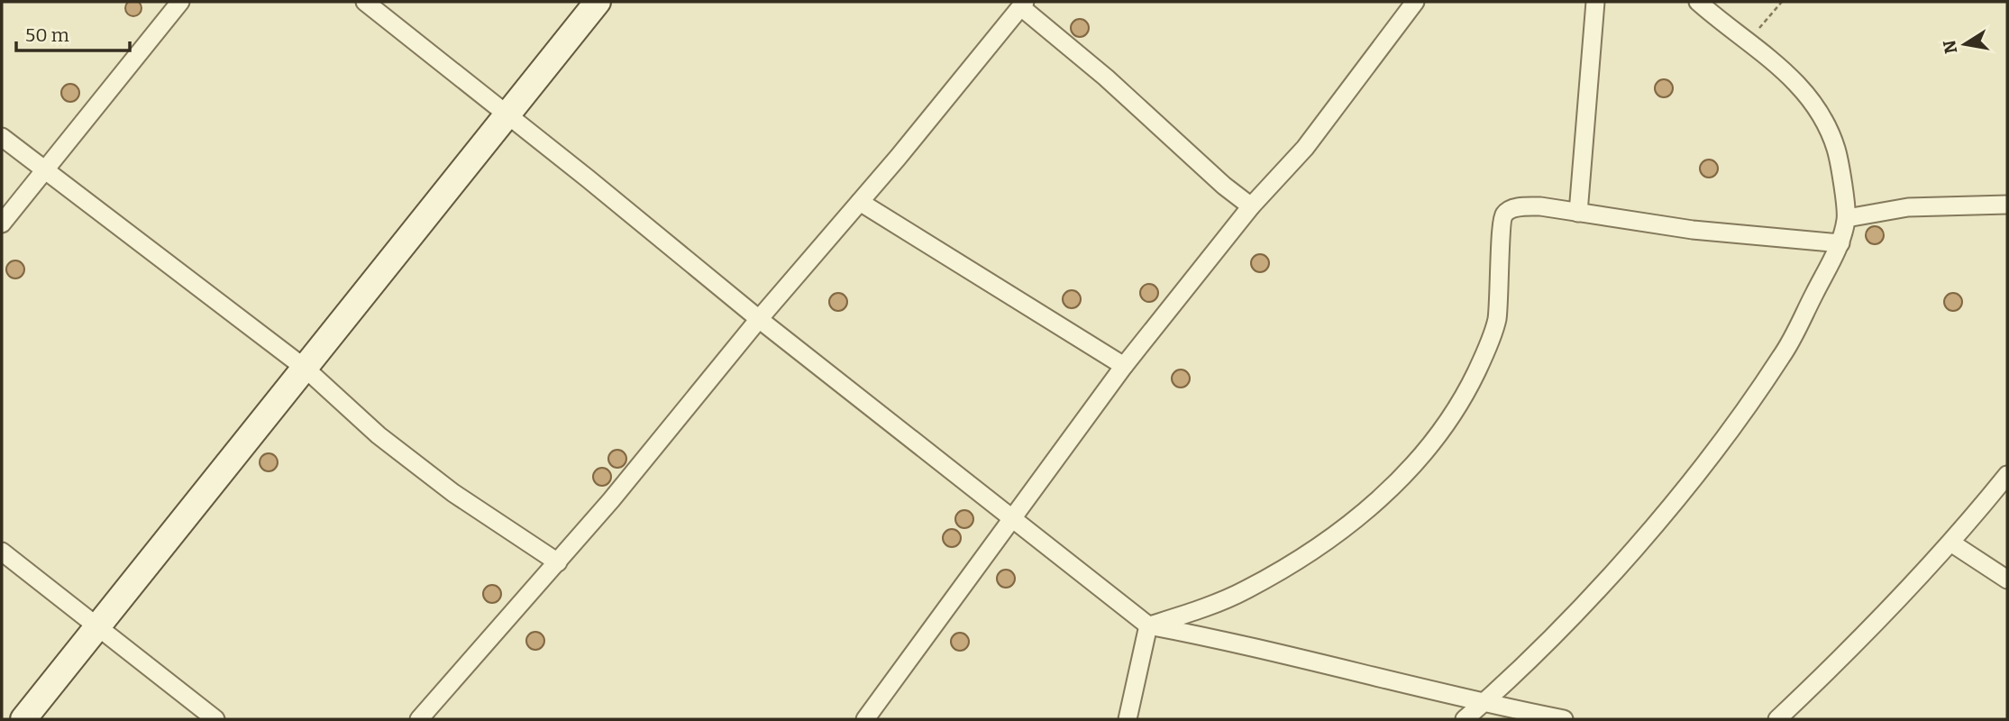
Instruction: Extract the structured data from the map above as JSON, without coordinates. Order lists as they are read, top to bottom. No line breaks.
{"scale_bar":"50 m","north":"left"}
